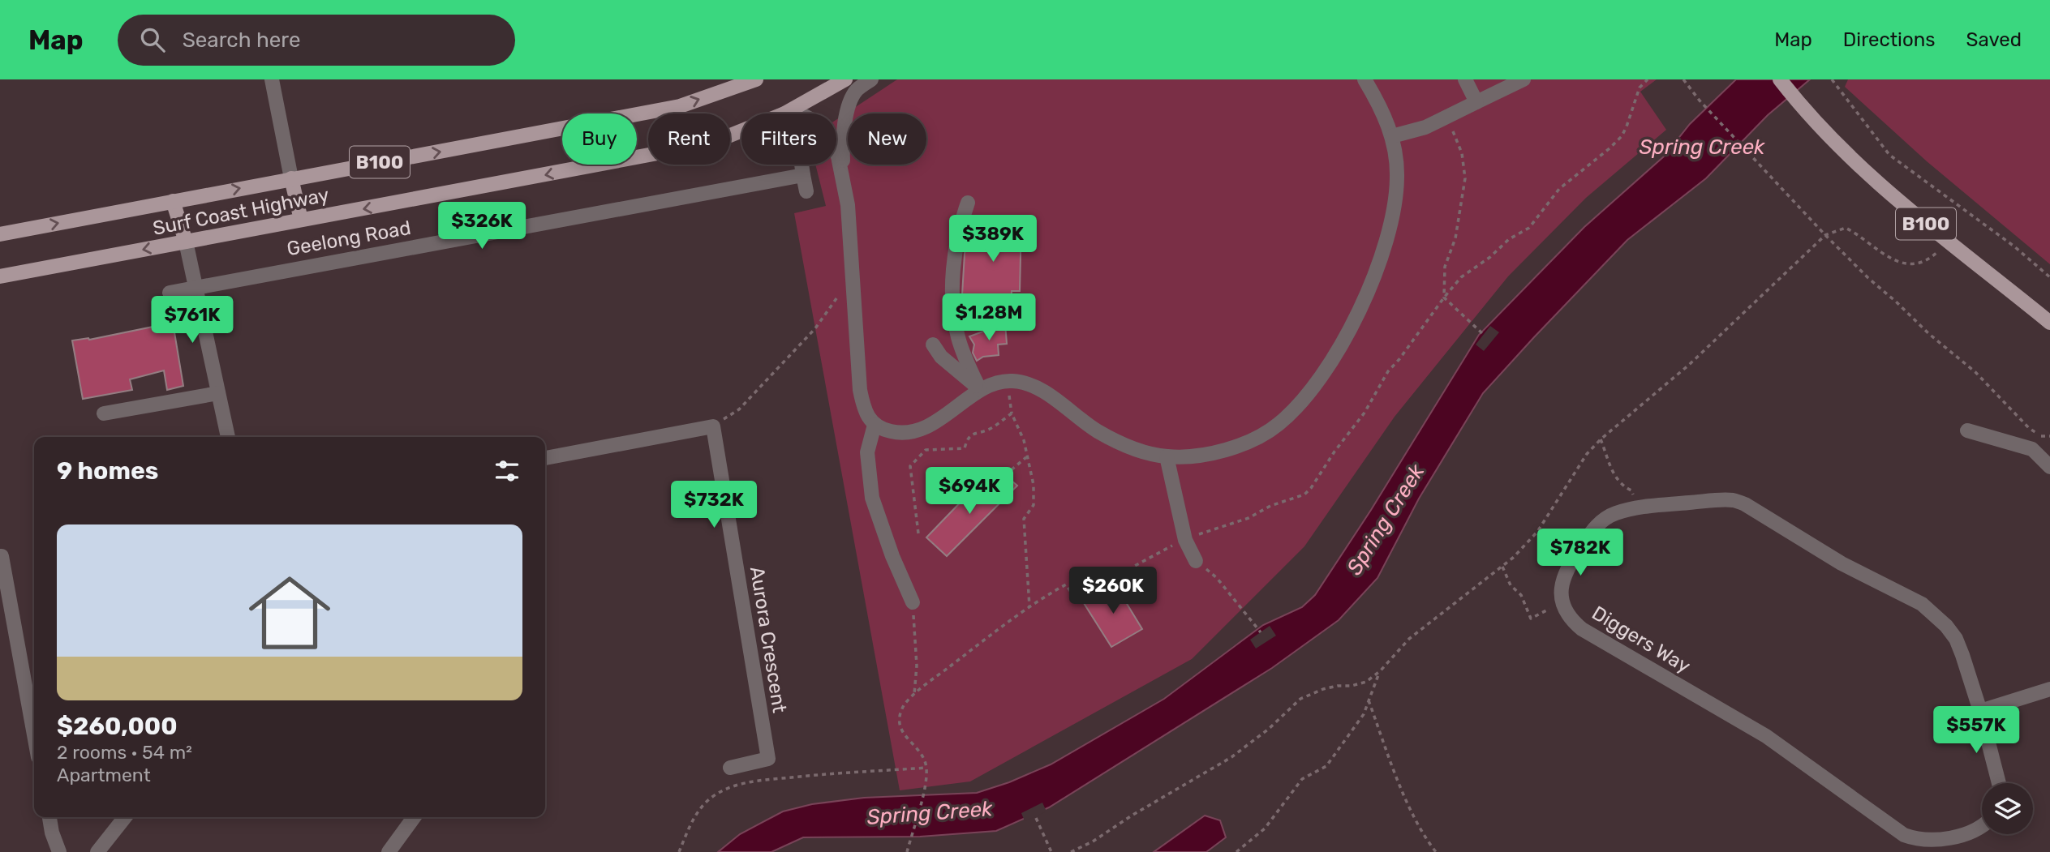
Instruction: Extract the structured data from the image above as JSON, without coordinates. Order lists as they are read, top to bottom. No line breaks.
{"streets":{"main road":["B100","Surf Coast Highway"],"street":["Geelong Road","Aurora Crescent","Diggers Way"]},"water":["Spring Creek"],"page":{"header":"Map","search":"Search here","nav":["Map","Directions","Saved"],"chip":["Buy","Rent","Filters","New"],"price":["$326K","$389K","$1.28M","$761K","$694K","$732K","$782K","$260K","$557K"],"heading":"9 homes","list":[{"name":"$260,000","note":"2 rooms · 54 m² · Apartment"}]}}
